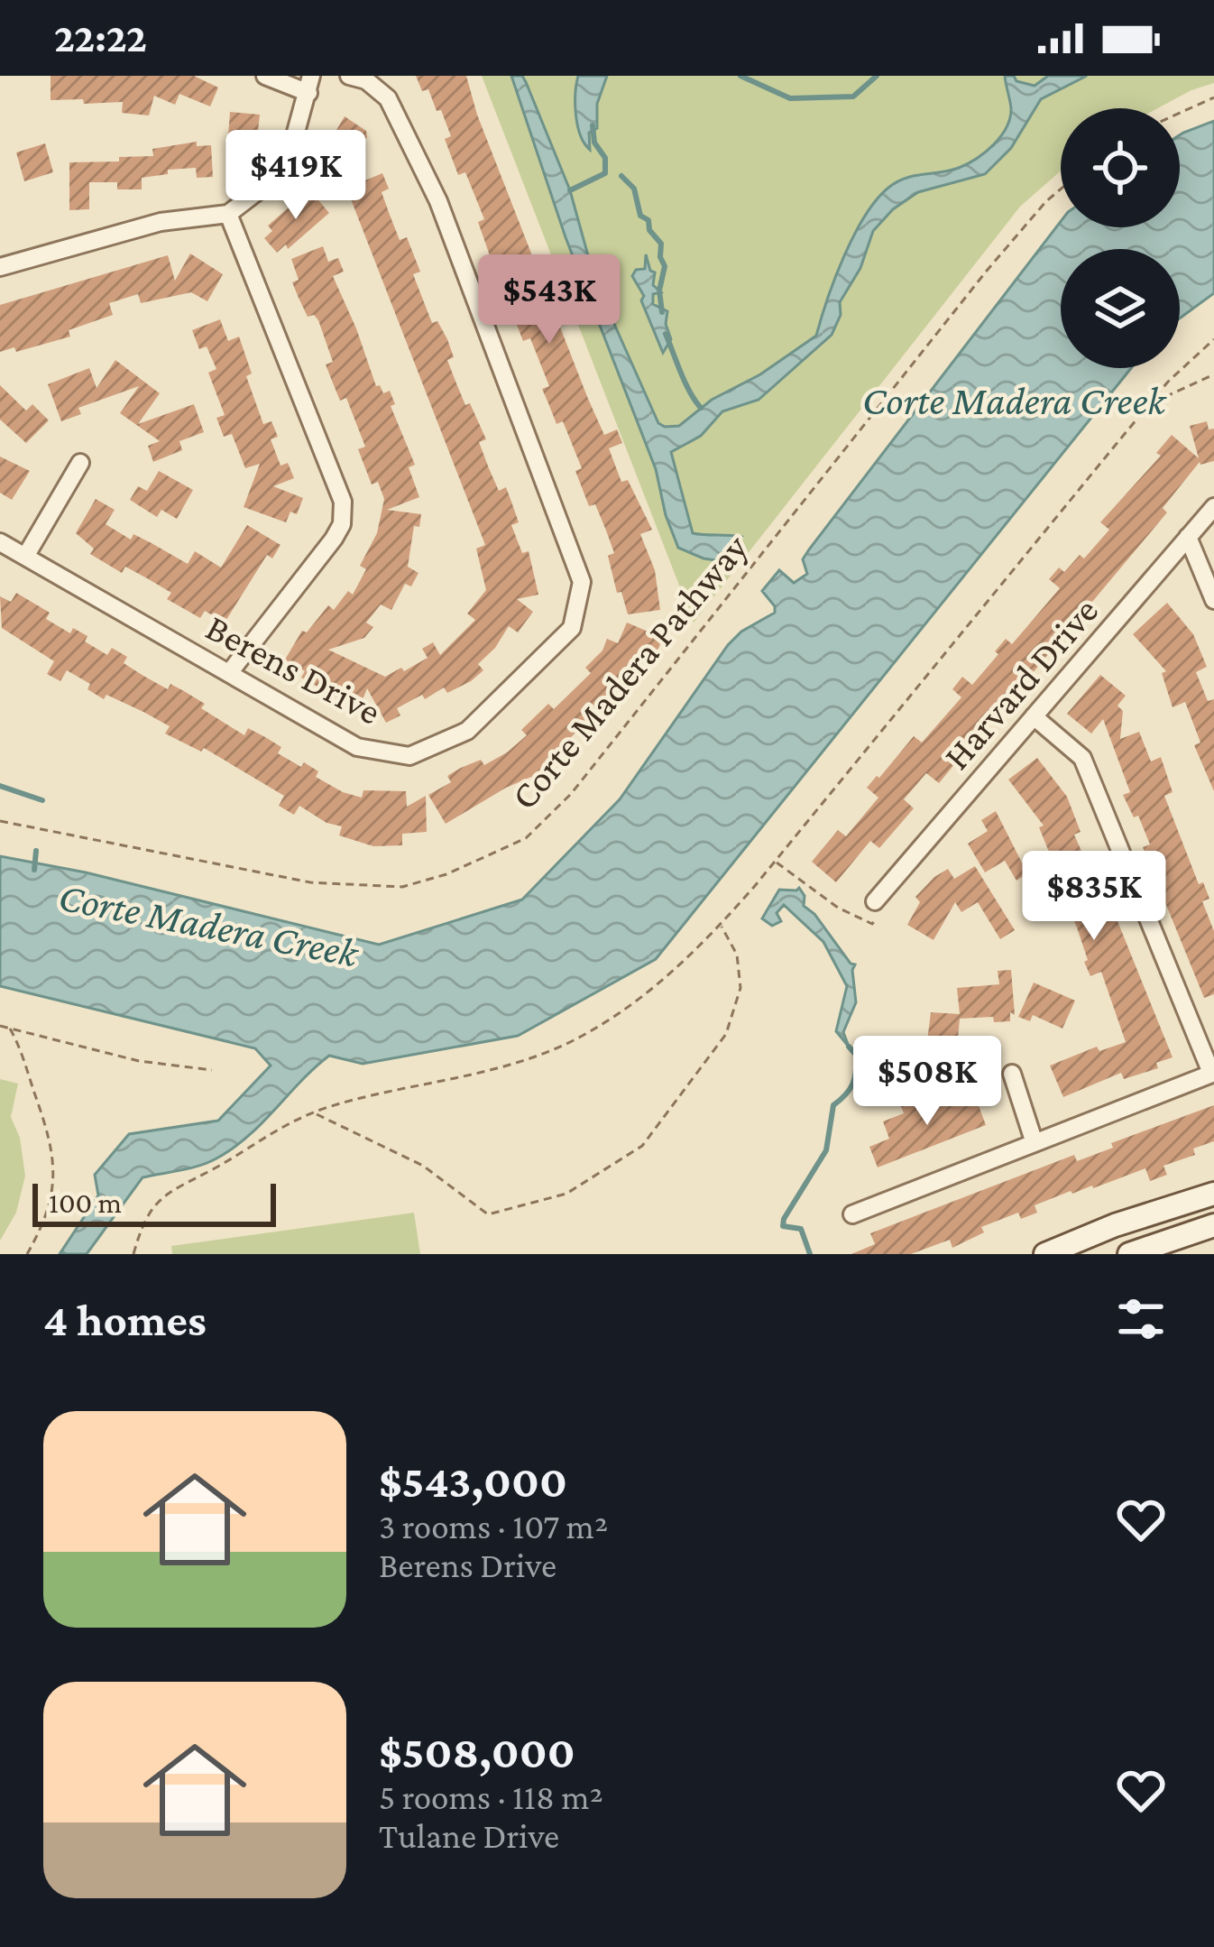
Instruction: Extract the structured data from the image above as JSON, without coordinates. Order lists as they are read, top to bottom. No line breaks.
{"streets":{"street":["Berens Drive","Harvard Drive"],"path":["Corte Madera Pathway"]},"water":["Corte Madera Creek"],"scale_bar":"100 m","page":{"status":"22:22","price":["$419K","$543K","$835K","$508K"],"scale":"100 m","heading":"4 homes","list":[{"name":"$543,000","note":"3 rooms · 107 m² · Berens Drive"},{"name":"$508,000","note":"5 rooms · 118 m² · Tulane Drive"}]}}
